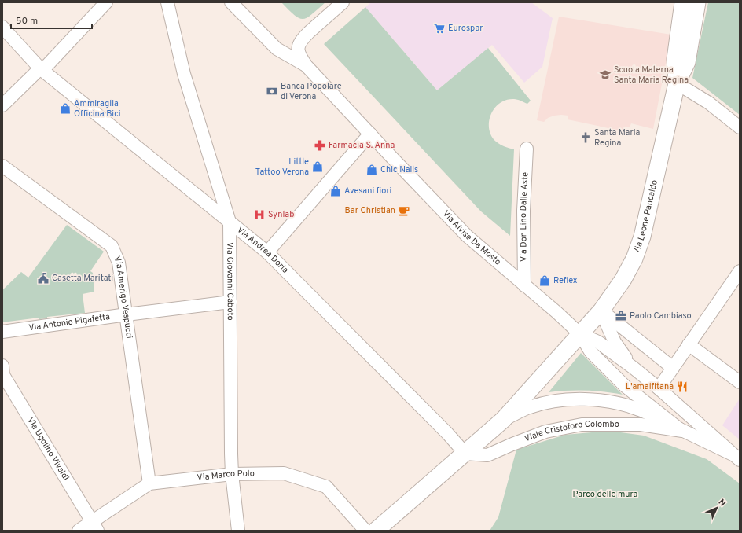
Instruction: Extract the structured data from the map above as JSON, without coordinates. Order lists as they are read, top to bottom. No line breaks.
{"streets":{"main road":["Via Leone Pancaldo","Viale Cristoforo Colombo"],"street":["Via Don Lino Dalle Aste","Via Alvise Da Mosto","Via Andrea Doria","Via Giovanni Caboto","Via Amerigo Vespucci","Via Antonio Pigafetta","Via Ugolino Vivaldi","Via Marco Polo"]},"crossings":[["Via Leone Pancaldo","Via Alvise Da Mosto"],["Via Leone Pancaldo","Viale Cristoforo Colombo"],["Via Don Lino Dalle Aste","Via Alvise Da Mosto"],["Via Alvise Da Mosto","Viale Cristoforo Colombo"],["Via Andrea Doria","Via Giovanni Caboto"],["Via Andrea Doria","Viale Cristoforo Colombo"],["Via Giovanni Caboto","Via Antonio Pigafetta"],["Via Giovanni Caboto","Via Marco Polo"],["Via Amerigo Vespucci","Via Antonio Pigafetta"],["Via Amerigo Vespucci","Via Marco Polo"],["Via Ugolino Vivaldi","Via Marco Polo"]],"parks":["Parco delle mura"],"places":{"supermarket":["Eurospar"],"school or university":["Scuola Materna Santa Maria Regina"],"bank":["Banca Popolare di Verona"],"shop":["Ammiraglia Officina Bici","Little Tattoo Verona","Chic Nails","Avesani fiori","Reflex"],"church":["Santa Maria Regina"],"pharmacy":["Farmacia S. Anna"],"cafe":["Bar Christian"],"hospital":["Synlab"],"public building":["Casetta Maritati"],"office":["Paolo Cambiaso"],"restaurant":["L'amalfitana"]},"scale_bar":"50 m","north":"top right"}
